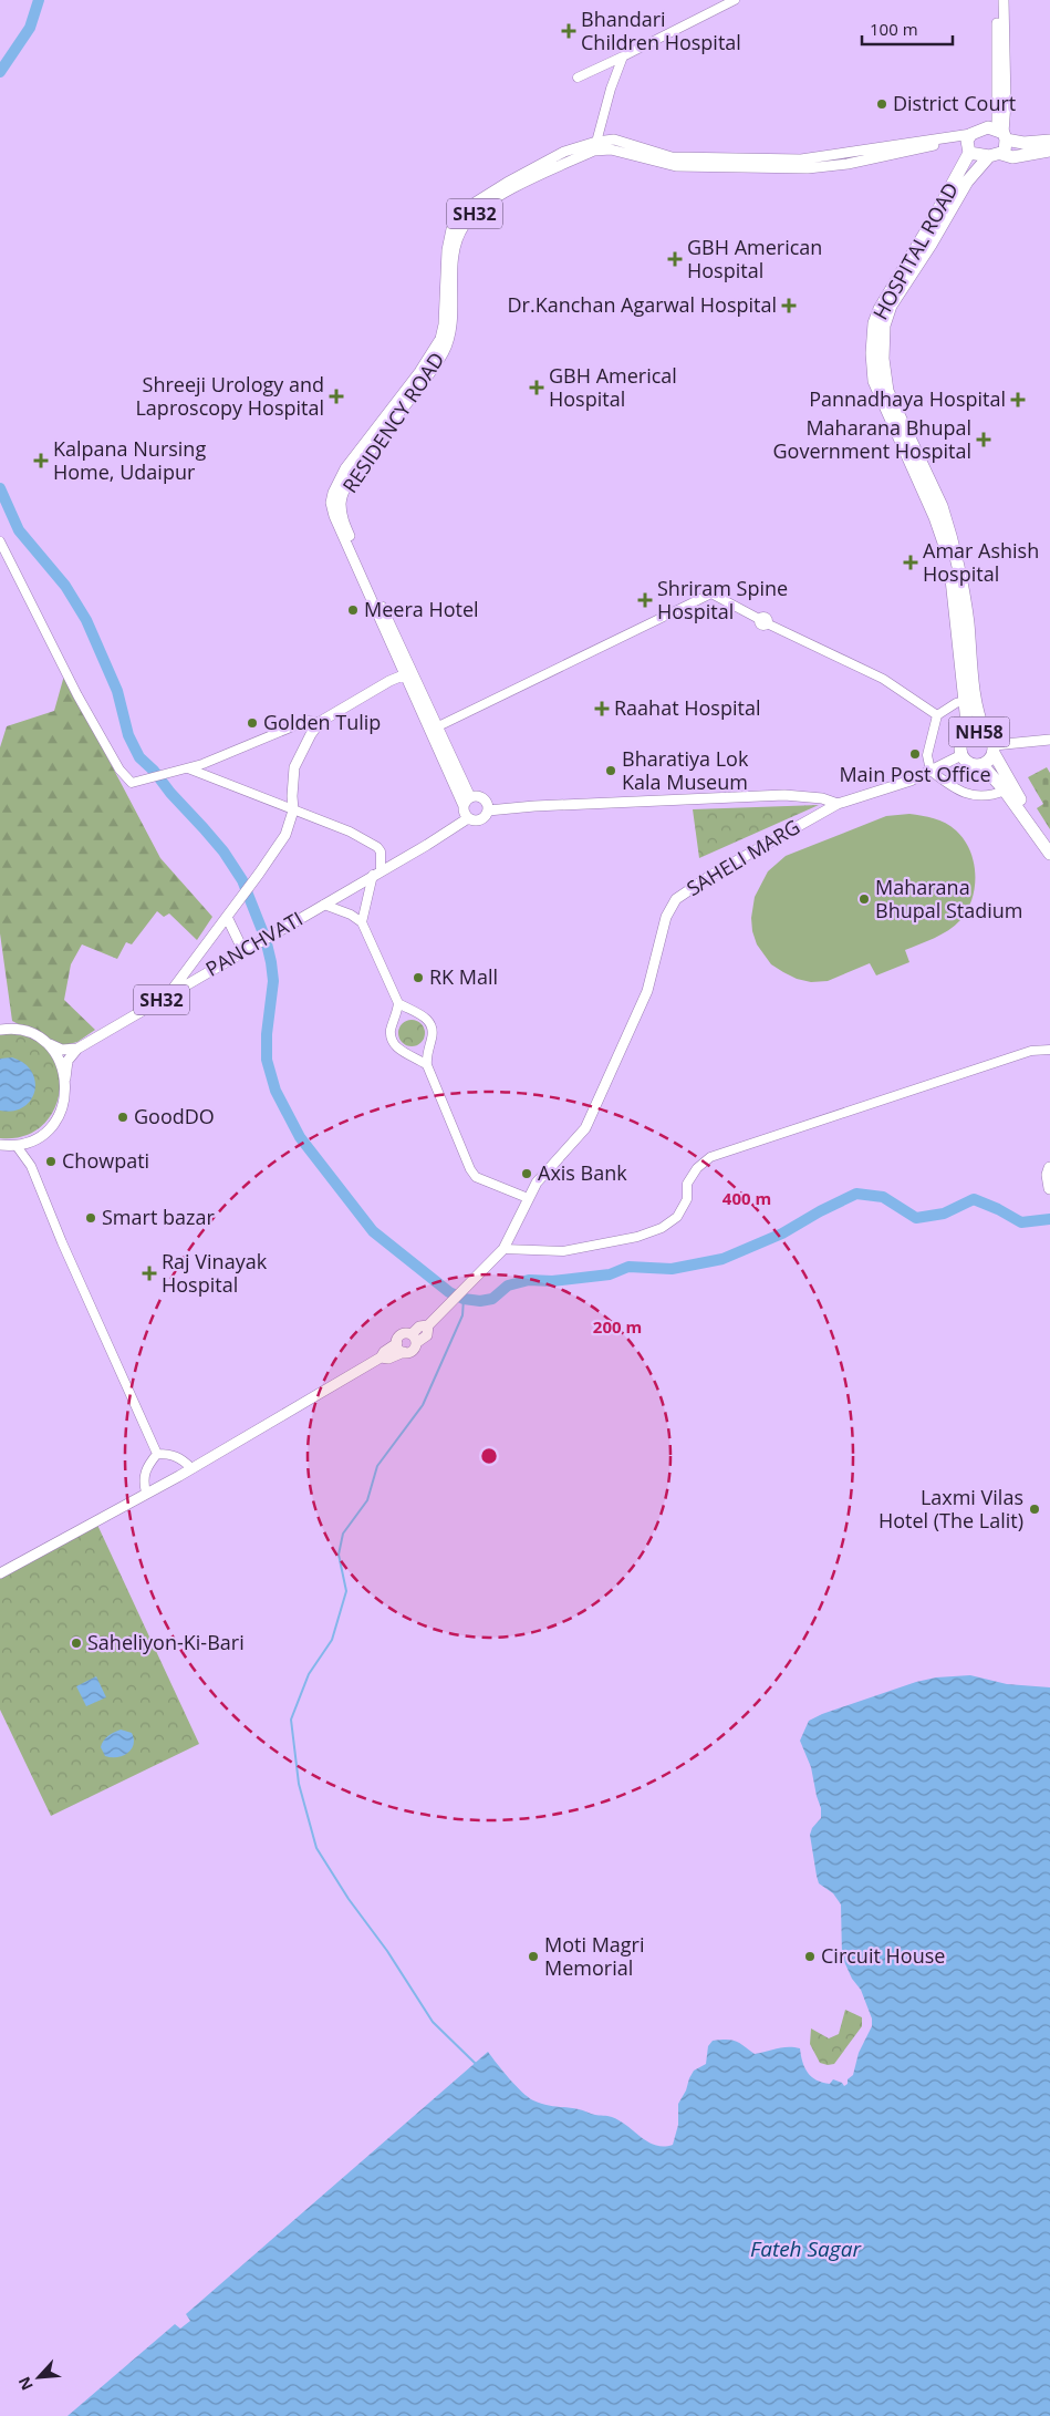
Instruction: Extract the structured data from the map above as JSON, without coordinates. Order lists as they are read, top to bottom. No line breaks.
{"streets":{"highway":["HOSPITAL ROAD","NH58"],"main road":["SH32","RESIDENCY ROAD","SAHELI MARG","PANCHVATI"]},"crossings":[["SH32","RESIDENCY ROAD"],["SH32","PANCHVATI"],["HOSPITAL ROAD","RESIDENCY ROAD"],["HOSPITAL ROAD","NH58"],["HOSPITAL ROAD","SAHELI MARG"],["NH58","SAHELI MARG"]],"water":["Fateh Sagar"],"places":{"health":["Bhandari Children Hospital","GBH American Hospital","Dr.Kanchan Agarwal Hospital","GBH Americal Hospital","Shreeji Urology and Laproscopy Hospital","Pannadhaya Hospital","Maharana Bhupal Government Hospital","Kalpana Nursing Home, Udaipur","Amar Ashish Hospital","Shriram Spine Hospital","Raahat Hospital","Raj Vinayak Hospital"],"other":["District Court","Meera Hotel","Golden Tulip","Main Post Office","Bharatiya Lok Kala Museum","Maharana Bhupal Stadium","RK Mall","GoodDO","Chowpati","Axis Bank","Smart bazar","Laxmi Vilas Hotel (The Lalit)","Saheliyon-Ki-Bari","Moti Magri Memorial","Circuit House"]},"scale_bar":"100 m","north":"bottom left","rings":["400 m","200 m"]}
